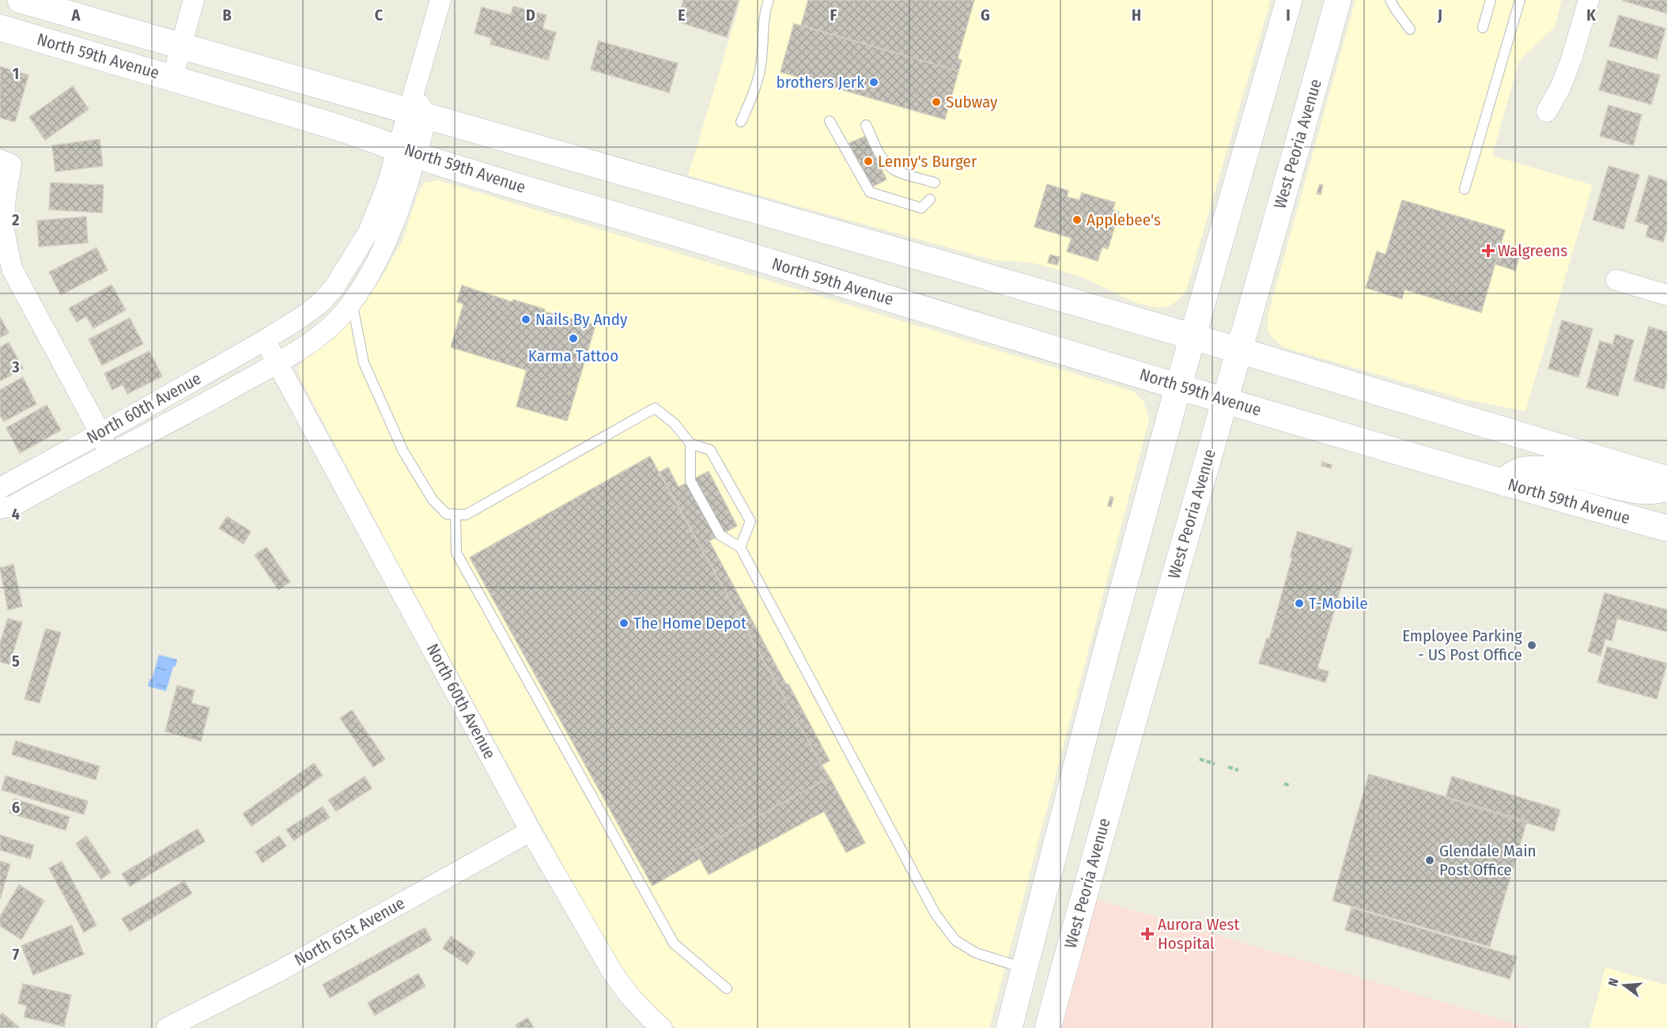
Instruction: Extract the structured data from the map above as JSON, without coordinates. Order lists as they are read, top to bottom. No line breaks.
{"streets":{"main road":["North 59th Avenue","West Peoria Avenue"],"street":["North 60th Avenue","North 61st Avenue"]},"crossings":[["North 59th Avenue","West Peoria Avenue"],["North 60th Avenue","North 61st Avenue"]],"places":{"other":["brothers Jerk","Subway","Lenny's Burger","Applebee's","Nails By Andy","Karma Tattoo","T-Mobile","The Home Depot","Employee Parking - US Post Office","Glendale Main Post Office"],"health":["Walgreens","Aurora West Hospital"]},"north":"left","grid":{"columns":["A","B","C","D","E","F","G","H","I","J","K"],"rows":["1","2","3","4","5","6","7"]}}
